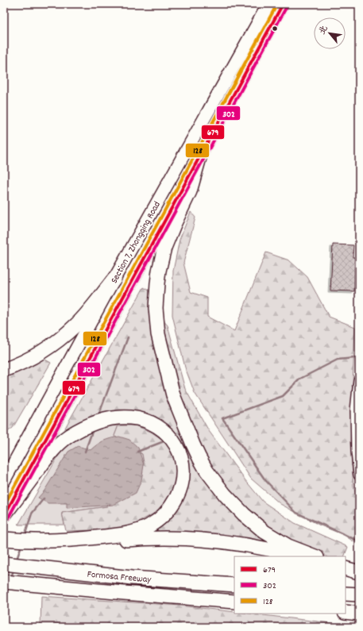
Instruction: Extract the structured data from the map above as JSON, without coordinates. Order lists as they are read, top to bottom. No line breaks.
{"streets":{"highway":["Formosa Freeway"],"main road":["Section 7, Zhongqing Road"]},"lines":["transit line 679","transit line 128","transit line 302"],"legend":["679","302","128"],"north":"top left"}
